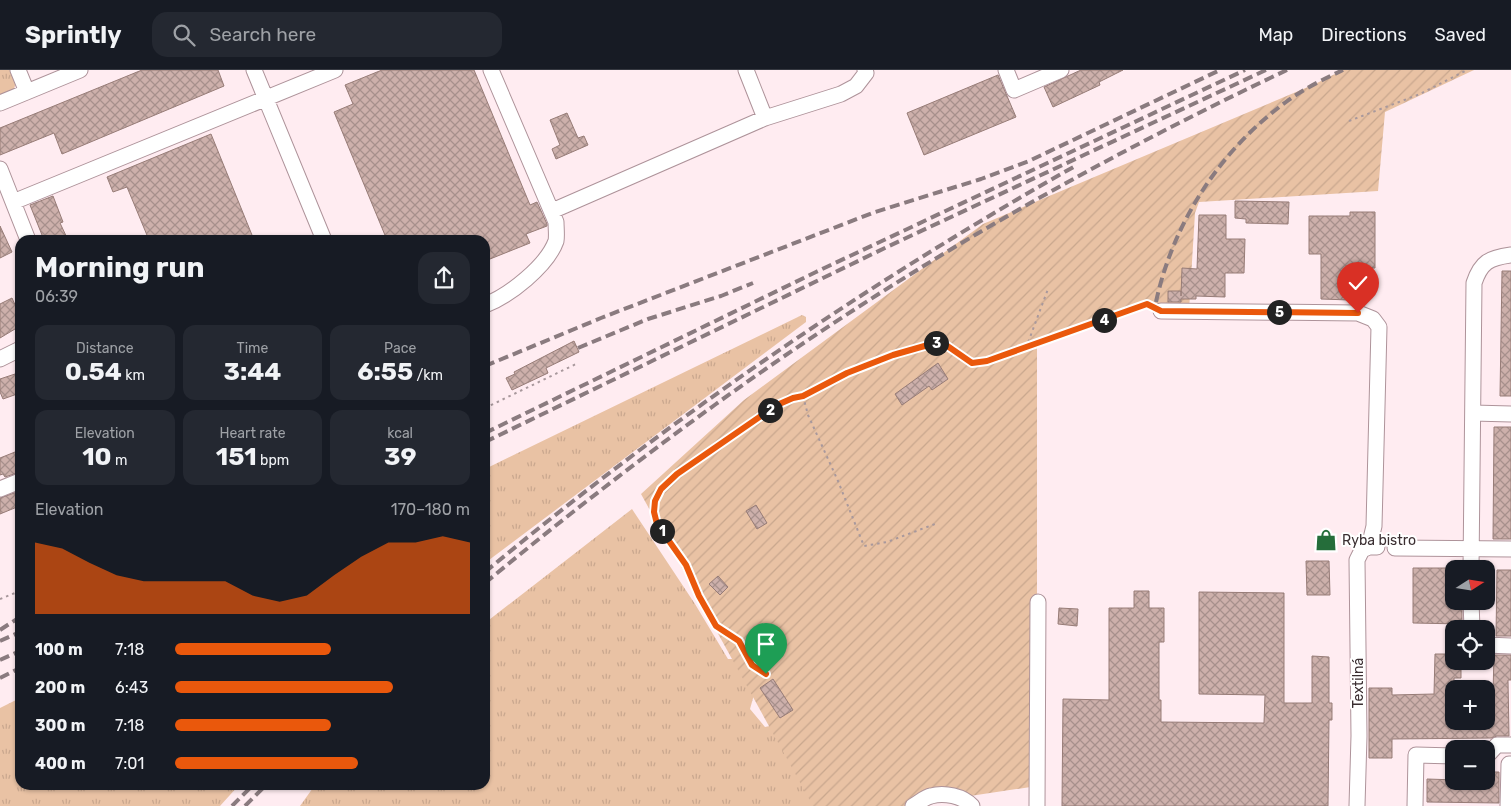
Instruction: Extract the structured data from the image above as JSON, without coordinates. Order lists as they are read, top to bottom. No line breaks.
{"streets":{"street":["Textilná"]},"places":{"shop":["Ryba bistro"]},"north":"right","page":{"header":"Sprintly","search":"Search here","nav":["Map","Directions","Saved"],"heading":["Morning run","06:39"],"pins":["5","4","3","2","1"],"stats":[["Distance","0.54 km"],["Time","3:44"],["Pace","6:55 /km"],["Elevation","10 m"],["Heart rate","151 bpm"],["kcal","39"]],"chart":["Elevation","170–180 m"],"map_buttons":["+","−"],"list":[{"name":"100 m","note":"7:18"},{"name":"200 m","note":"6:43"},{"name":"300 m","note":"7:18"},{"name":"400 m","note":"7:01"}]}}
